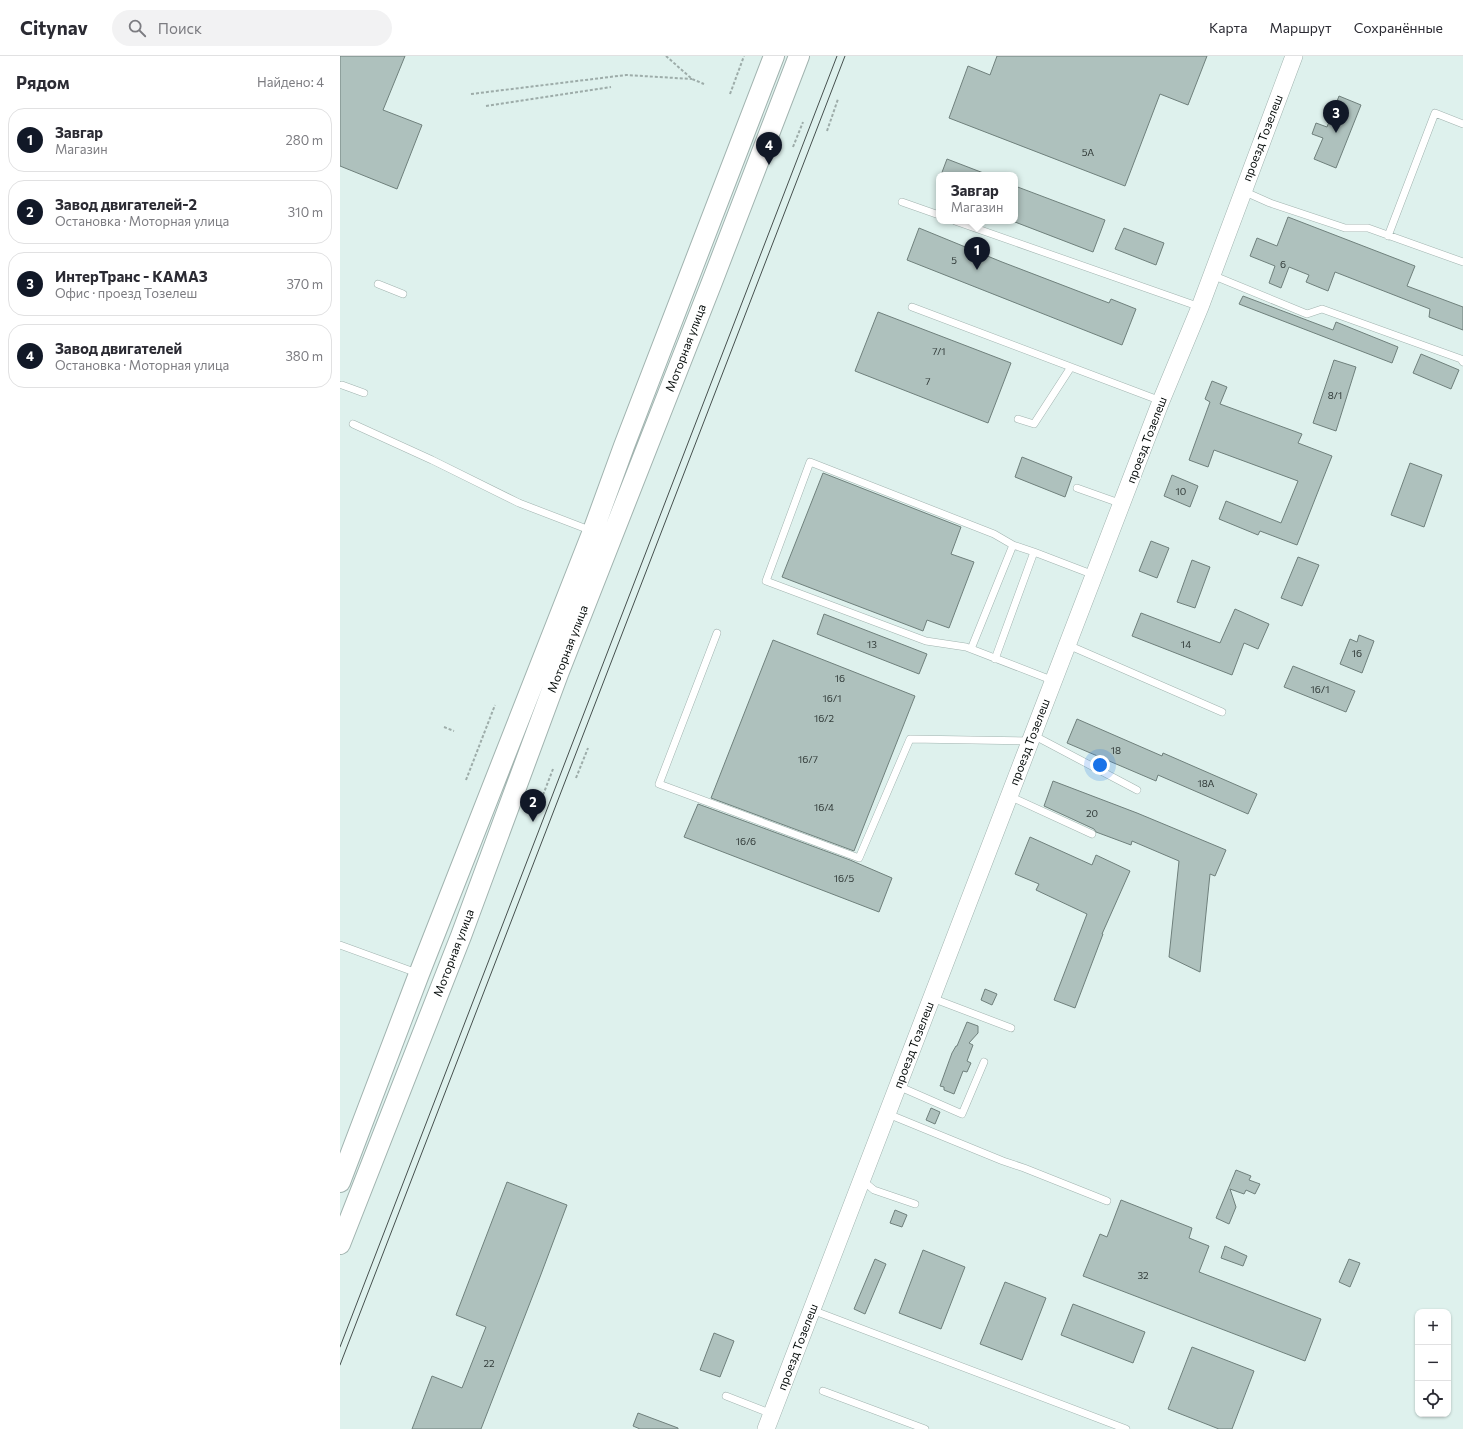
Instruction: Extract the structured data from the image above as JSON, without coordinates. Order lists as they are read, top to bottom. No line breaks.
{"streets":{"main road":["Моторная улица"],"street":["проезд Тозелеш"]},"house_numbers":["5А","5","6","7/1","7","8/1","10","13","14","16","16","16/1","16/1","16/2","18","16/7","18А","16/4","20","16/6","16/5","32","22"],"page":{"header":"Citynav","search":"Поиск","nav":["Карта","Маршрут","Сохранённые"],"heading":["Рядом","Найдено: 4"],"pins":["3","4","1","2"],"list":[{"mark":"1","name":"Завгар","note":"Магазин","value":"280 m"},{"mark":"2","name":"Завод двигателей-2","note":"Остановка · Моторная улица","value":"310 m"},{"mark":"3","name":"ИнтерТранс - КАМАЗ","note":"Офис · проезд Тозелеш","value":"370 m"},{"mark":"4","name":"Завод двигателей","note":"Остановка · Моторная улица","value":"380 m"}],"popup":["Завгар","Магазин"],"map_buttons":["+","−"]}}
